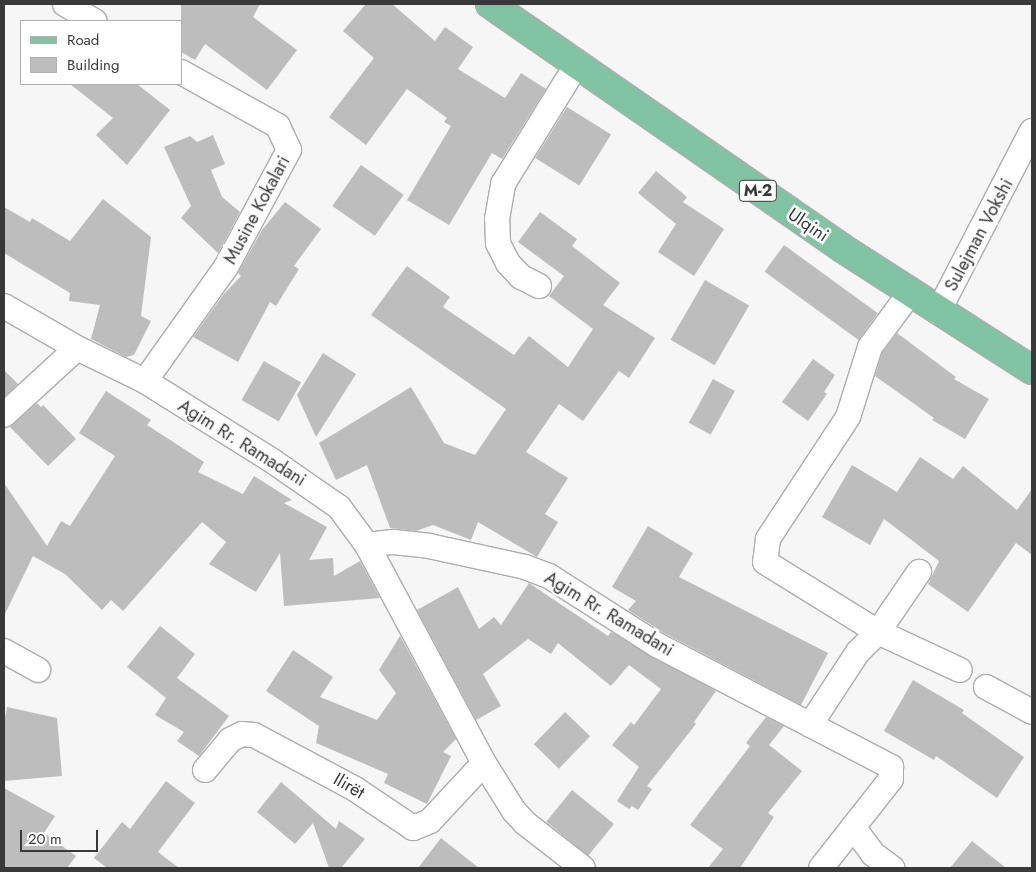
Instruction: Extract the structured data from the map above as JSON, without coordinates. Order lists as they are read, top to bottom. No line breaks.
{"streets":{"main road":["M-2","Ulqini"],"street":["Musine Kokalari","Sulejman Vokshi","Agim Rr. Ramadani","Ilirët"]},"crossings":[["Musine Kokalari","Agim Rr. Ramadani"],["Ulqini","Sulejman Vokshi"]],"legend":["Road","Building"],"scale_bar":"20 m"}
